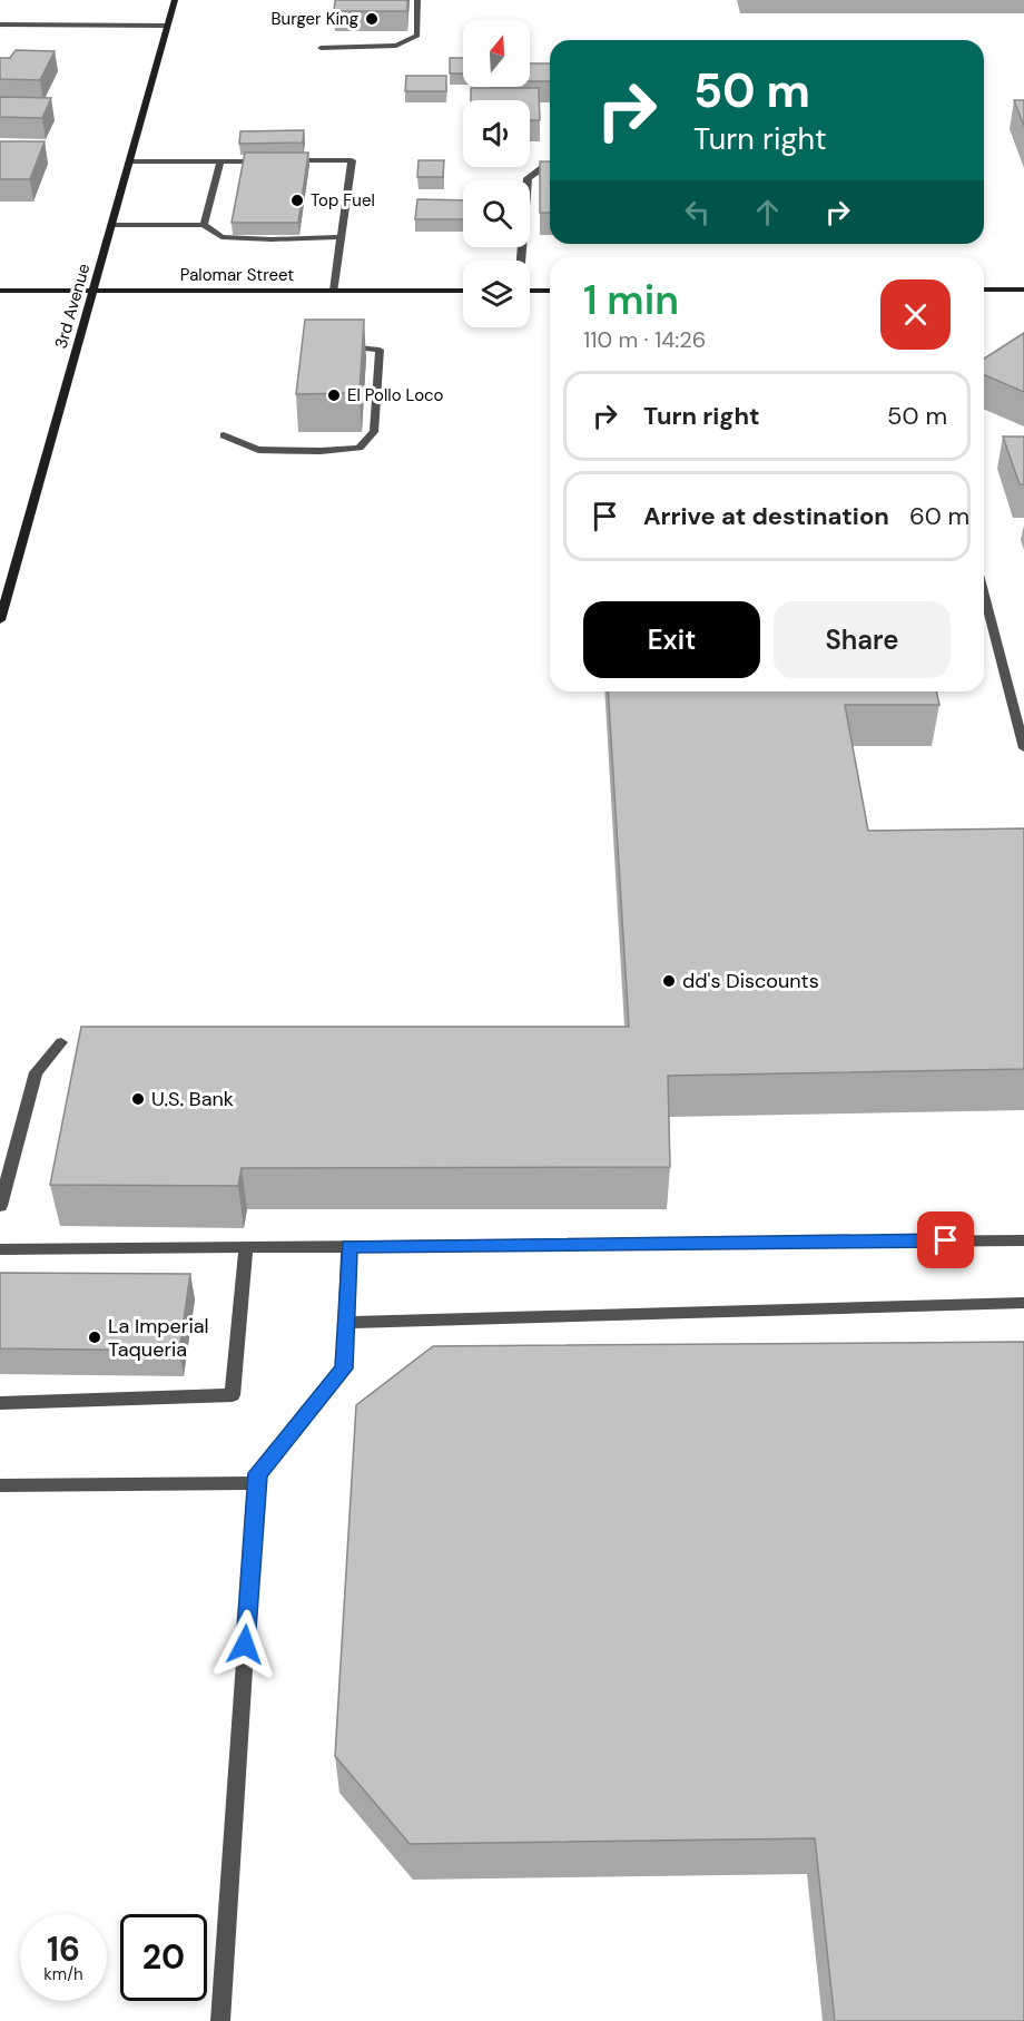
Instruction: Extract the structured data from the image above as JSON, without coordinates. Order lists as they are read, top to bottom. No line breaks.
{"streets":{"main road":["Palomar Street","3rd Avenue"]},"crossings":[["Palomar Street","3rd Avenue"]],"places":["Burger King","Top Fuel","El Pollo Loco","dd's Discounts","U.S. Bank","La Imperial Taqueria"],"north":"top","page":{"turn":["50 m","Turn right"],"heading":["1 min","110 m · 14:26"],"list":[{"name":"Turn right","value":"50 m"},{"name":"Arrive at destination","value":"60 m"}],"buttons":["Exit","Share"],"speed":"16 km/h","limit":"20"}}
